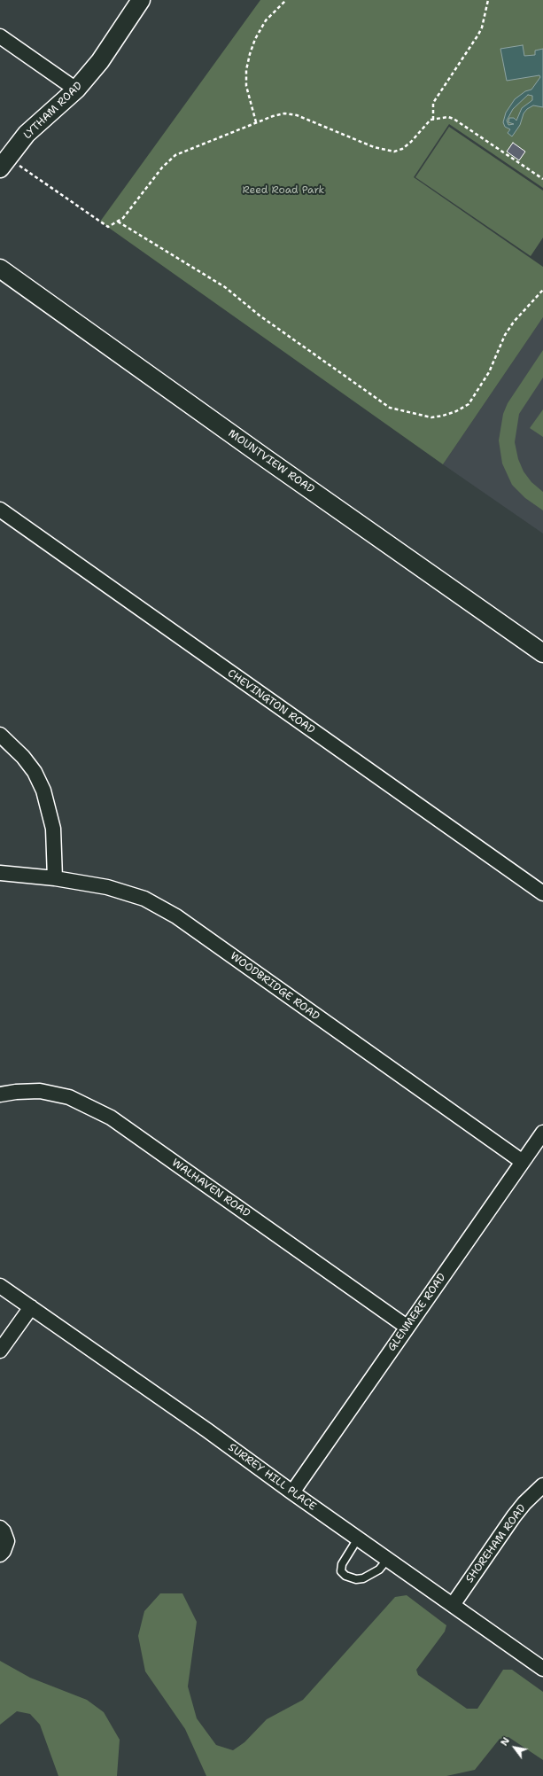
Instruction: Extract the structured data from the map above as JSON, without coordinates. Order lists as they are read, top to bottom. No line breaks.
{"streets":{"street":["LYTHAM ROAD","MOUNTVIEW ROAD","CHEVINGTON ROAD","WOODBRIDGE ROAD","WALHAVEN ROAD","GLENMERE ROAD","SURREY HILL PLACE","SHOREHAM ROAD"]},"crossings":[["WOODBRIDGE ROAD","GLENMERE ROAD"],["WALHAVEN ROAD","GLENMERE ROAD"],["GLENMERE ROAD","SURREY HILL PLACE"],["SURREY HILL PLACE","SHOREHAM ROAD"]],"parks":["Reed Road Park"],"north":"top left"}
